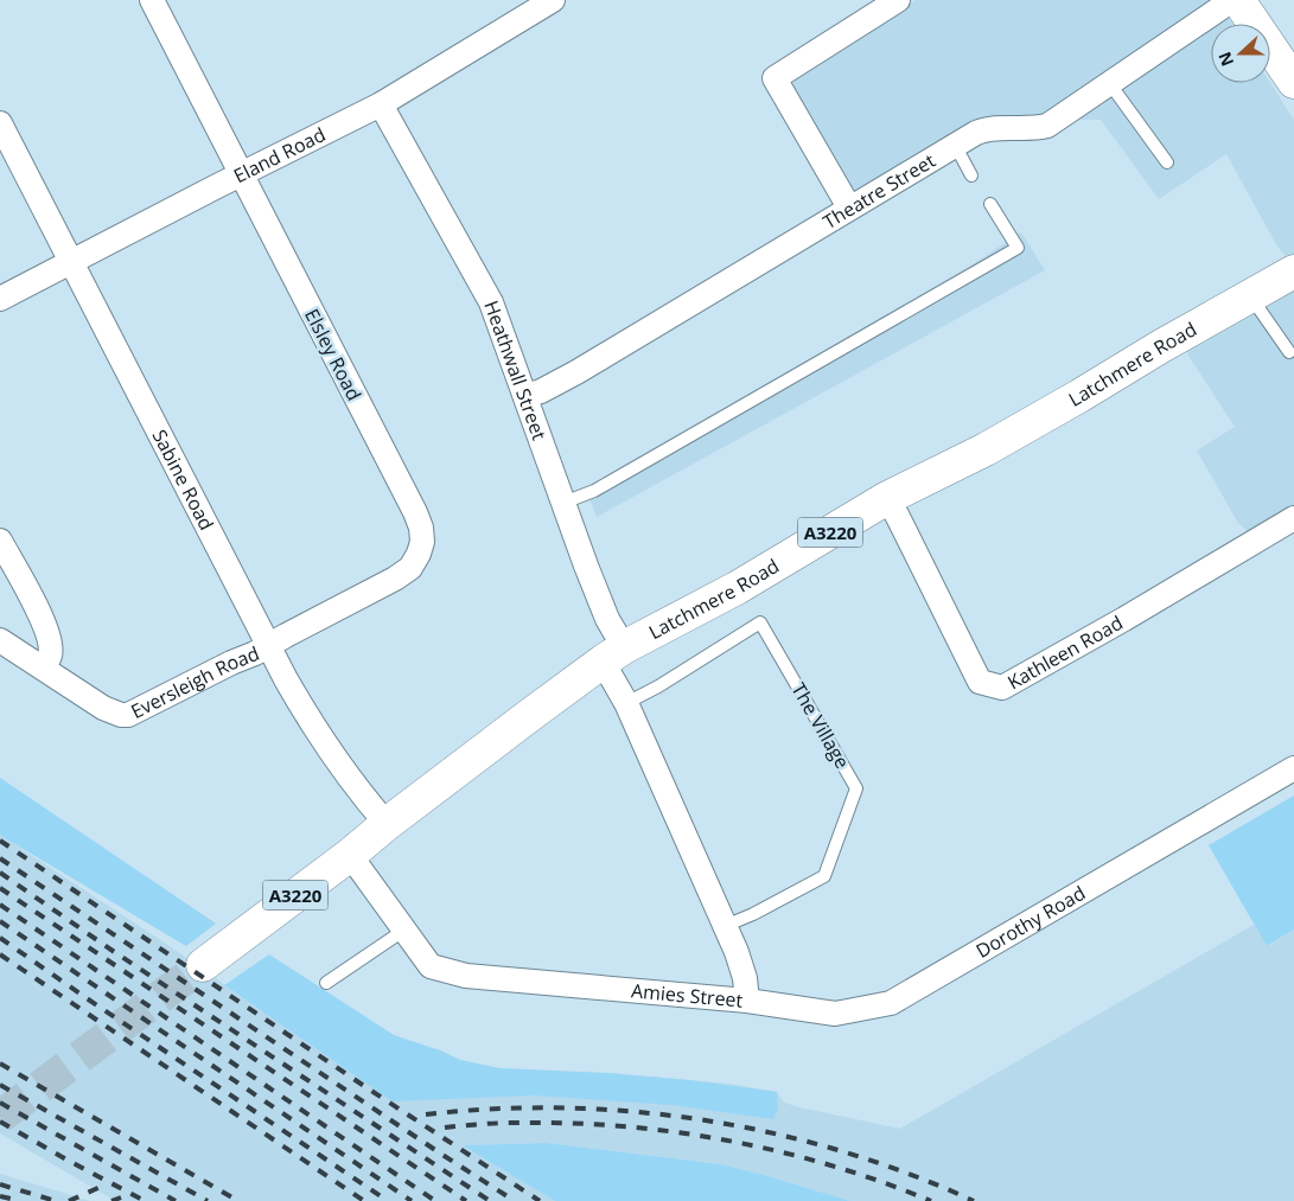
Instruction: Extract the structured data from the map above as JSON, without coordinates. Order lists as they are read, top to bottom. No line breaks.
{"streets":{"main road":["Latchmere Road","A3220"],"street":["Eland Road","Theatre Street","Elsley Road","Heathwall Street","Sabine Road","Kathleen Road","Eversleigh Road","Dorothy Road","Amies Street"],"lane":["The Village"]},"crossings":[["Eland Road","Elsley Road"],["Eland Road","Heathwall Street"],["Eland Road","Sabine Road"],["Theatre Street","Heathwall Street"],["Elsley Road","Sabine Road"],["Elsley Road","Eversleigh Road"],["Latchmere Road","Heathwall Street"],["Latchmere Road","Sabine Road"],["Latchmere Road","Kathleen Road"],["Latchmere Road","Amies Street"],["Heathwall Street","Amies Street"],["Sabine Road","Eversleigh Road"],["The Village","Amies Street"],["Dorothy Road","Amies Street"]],"north":"left"}
